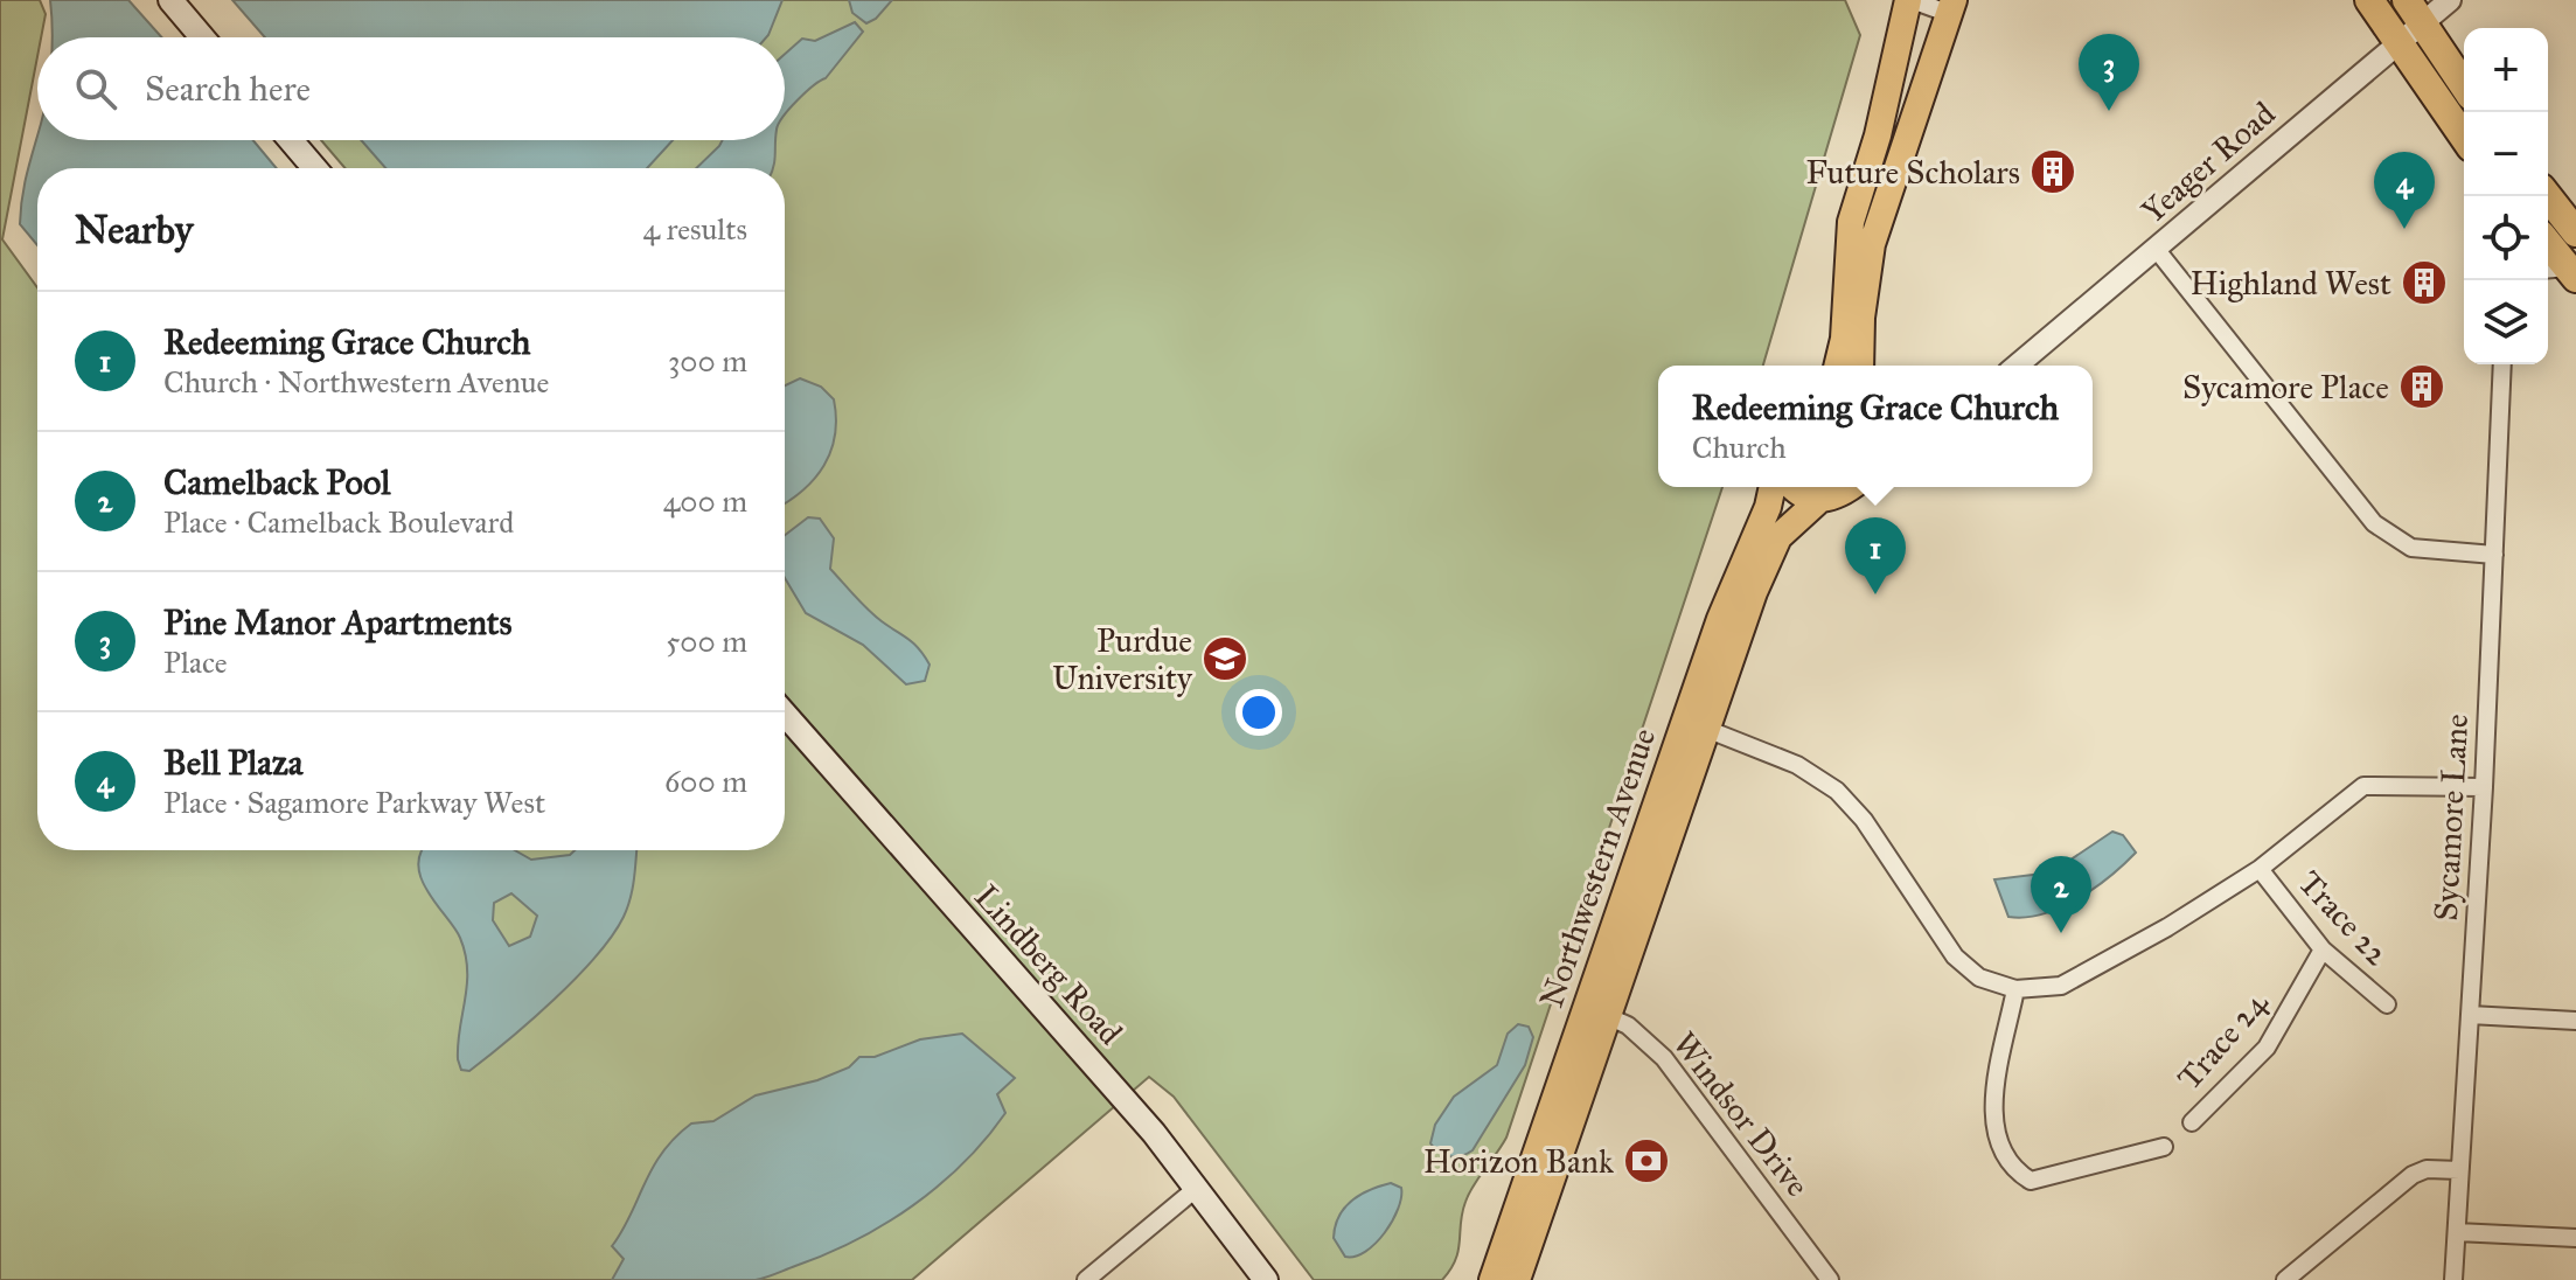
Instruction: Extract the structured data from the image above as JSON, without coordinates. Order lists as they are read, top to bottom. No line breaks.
{"streets":{"main road":["Northwestern Avenue","Lindberg Road"],"street":["Yeager Road","Sycamore Lane","Trace 22","Trace 24","Windsor Drive"]},"crossings":[["Northwestern Avenue","Windsor Drive"],["Trace 22","Trace 24"]],"places":{"building":["Future Scholars","Highland West","Sycamore Place"],"school or university":["Purdue University"],"bank":["Horizon Bank"]},"page":{"map_buttons":["+","−"],"pins":["3","4","1","2"],"search":"Search here","heading":["Nearby","4 results"],"list":[{"mark":"1","name":"Redeeming Grace Church","note":"Church · Northwestern Avenue","value":"300 m"},{"mark":"2","name":"Camelback Pool","note":"Place · Camelback Boulevard","value":"400 m"},{"mark":"3","name":"Pine Manor Apartments","note":"Place","value":"500 m"},{"mark":"4","name":"Bell Plaza","note":"Place · Sagamore Parkway West","value":"600 m"}],"popup":["Redeeming Grace Church","Church"]}}
